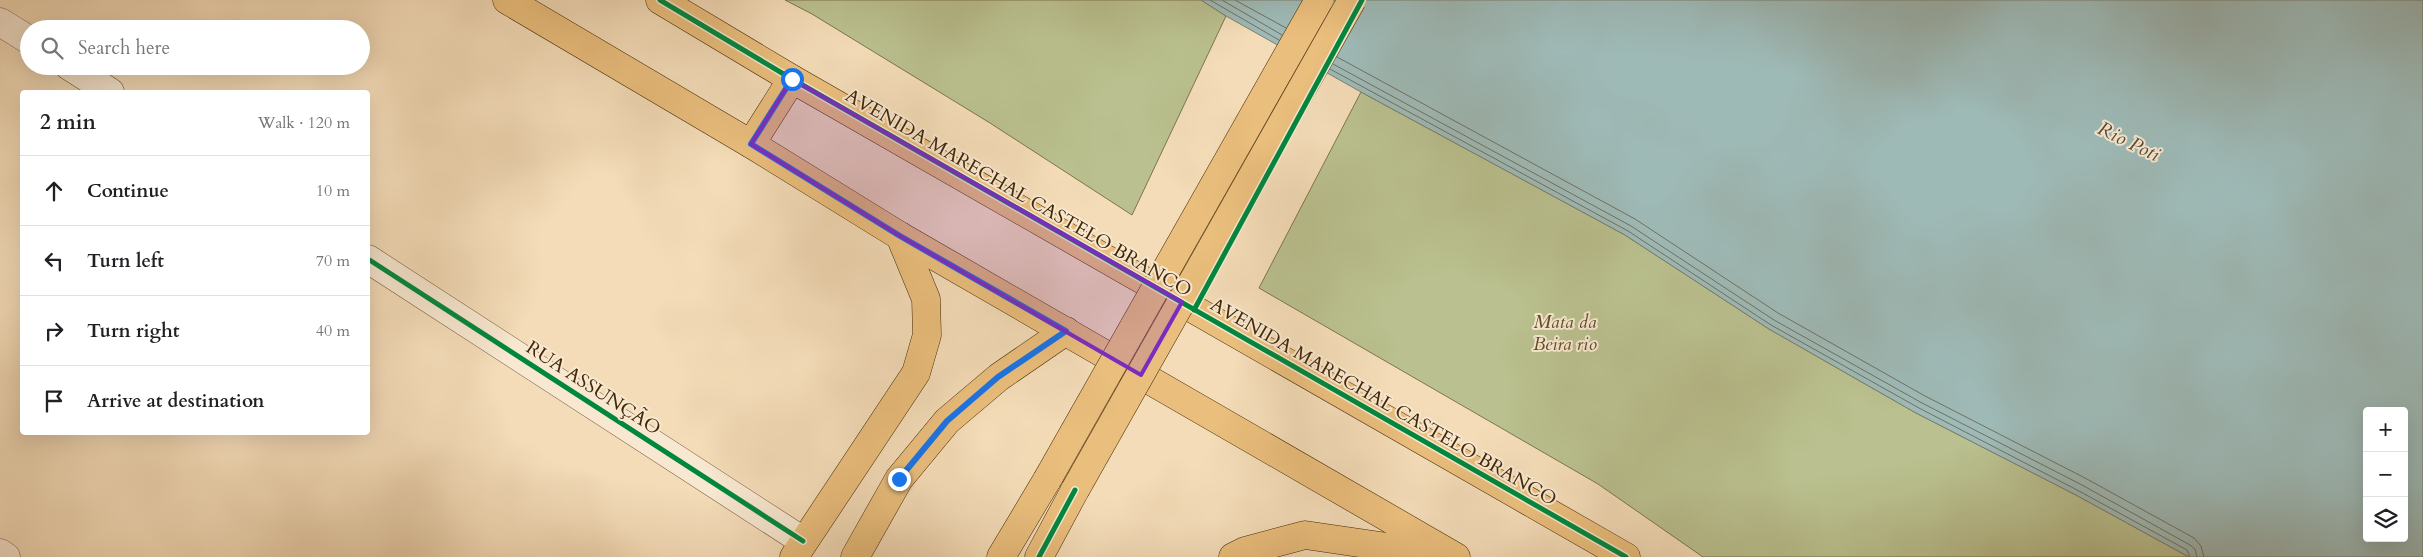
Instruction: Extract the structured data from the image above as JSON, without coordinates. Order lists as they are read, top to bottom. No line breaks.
{"streets":{"main road":["AVENIDA MARECHAL CASTELO BRANCO"],"street":["RUA ASSUNÇÃO"]},"water":["Rio Poti"],"parks":["Mata da Beira rio"],"page":{"search":"Search here","heading":["2 min","Walk · 120 m"],"list":[["Continue","10 m"],["Turn left","70 m"],["Turn right","40 m"],"Arrive at destination"],"map_buttons":["+","−"]}}
